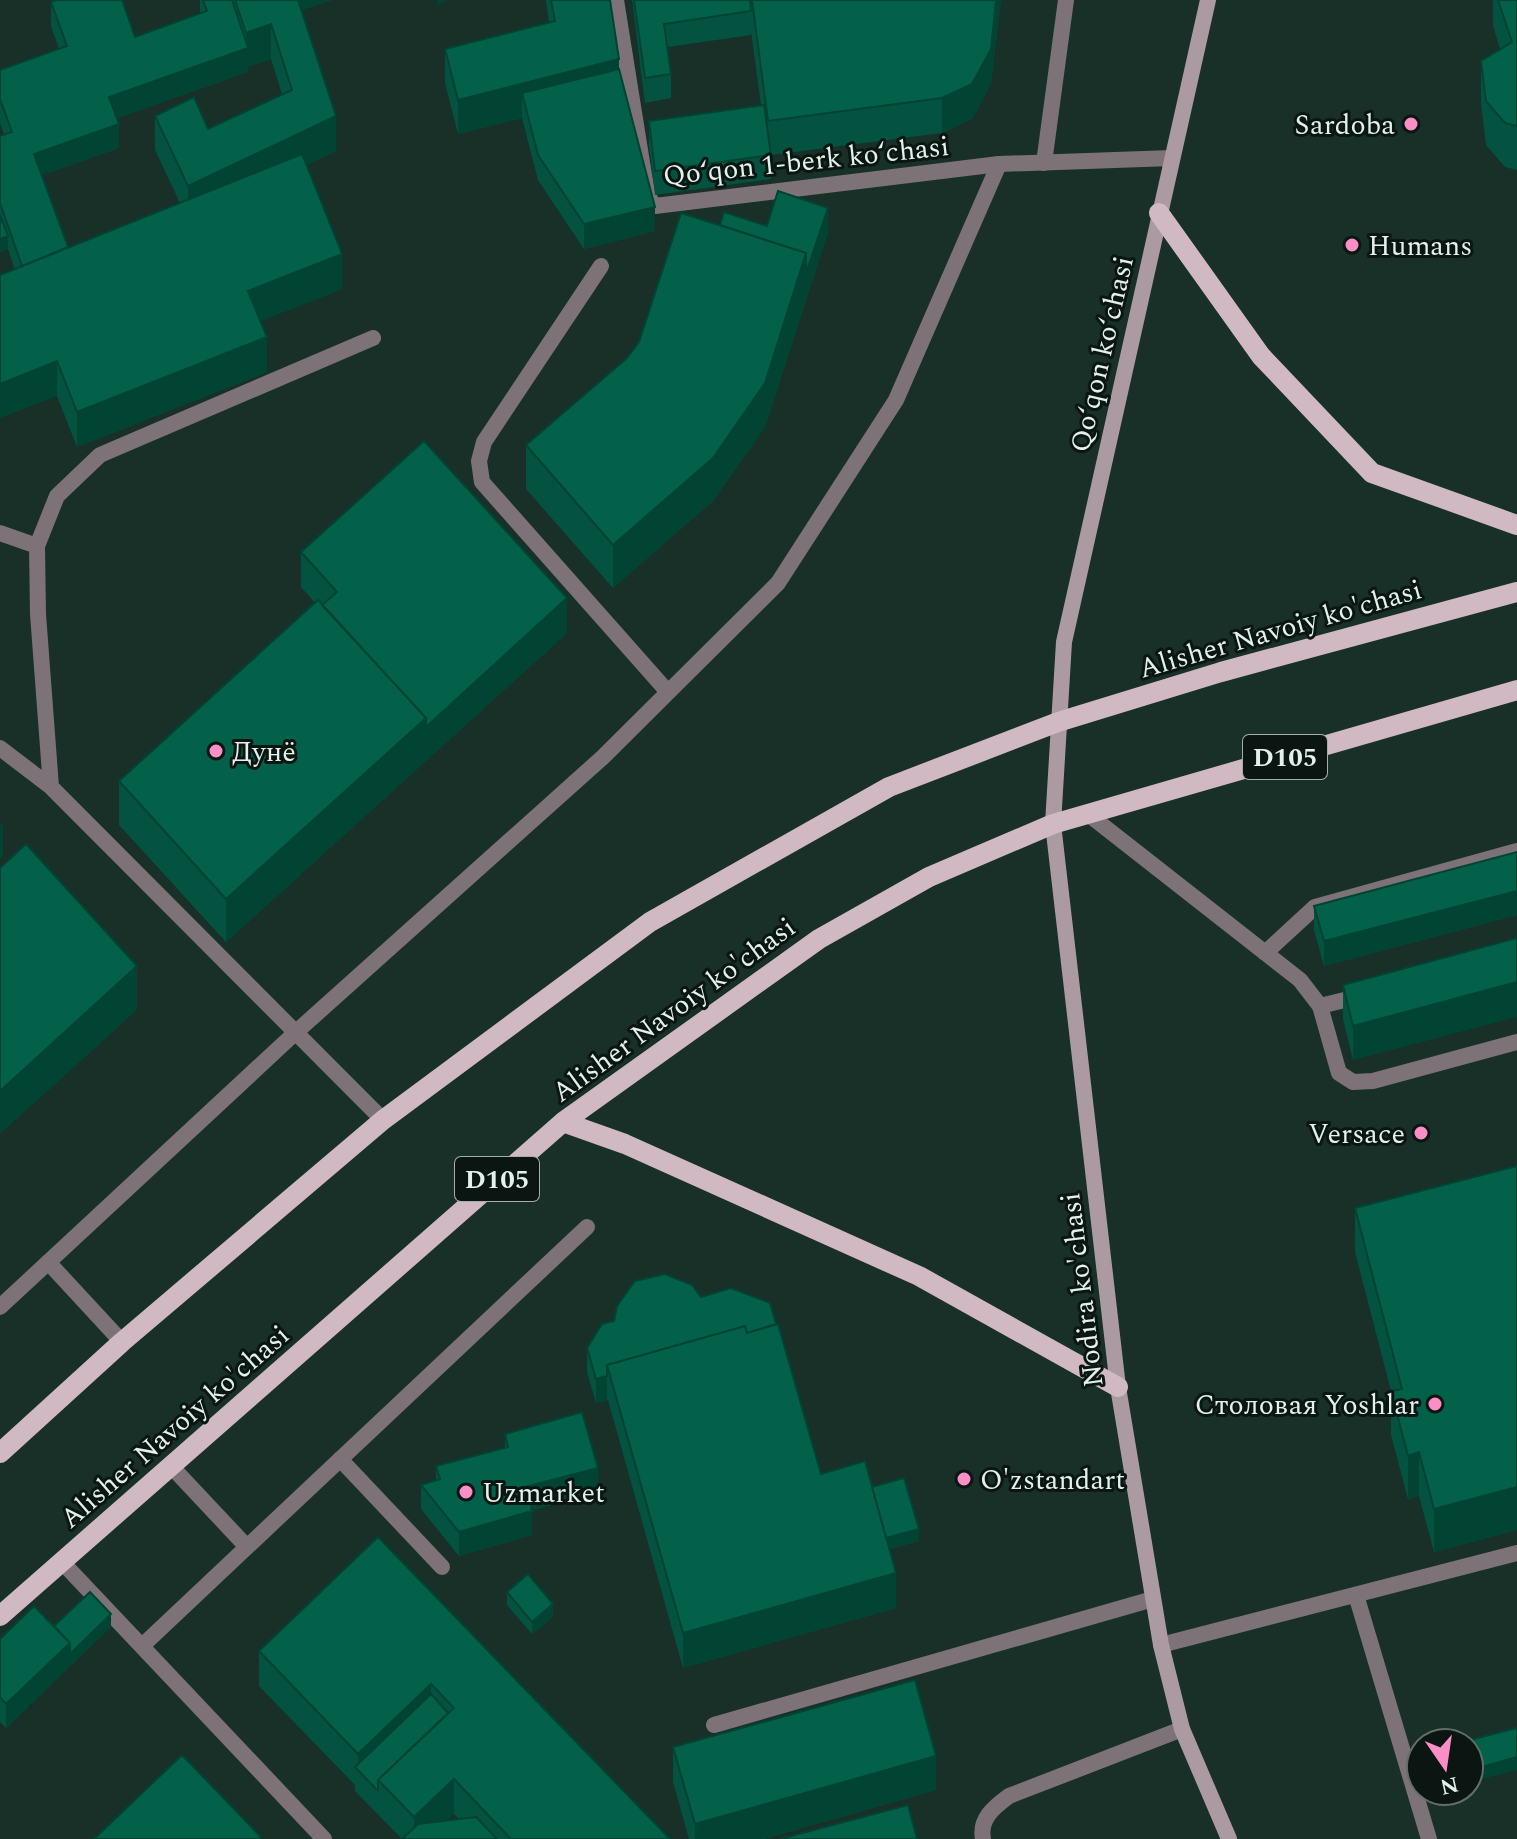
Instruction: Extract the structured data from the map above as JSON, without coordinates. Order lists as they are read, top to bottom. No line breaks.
{"streets":{"main road":["Qoʻqon koʻchasi","Alisher Navoiy ko'chasi","D105","Nodira ko'chasi"],"street":["Qoʻqon 1-berk koʻchasi"]},"crossings":[["Qoʻqon 1-berk koʻchasi","Qoʻqon koʻchasi"],["Qoʻqon koʻchasi","Alisher Navoiy ko'chasi"],["Qoʻqon koʻchasi","Nodira ko'chasi"],["Alisher Navoiy ko'chasi","Nodira ko'chasi"]],"places":["Sardoba","Humans","Дунё","Versace","Столовая Yoshlar","O'zstandart","Uzmarket"],"north":"bottom"}
